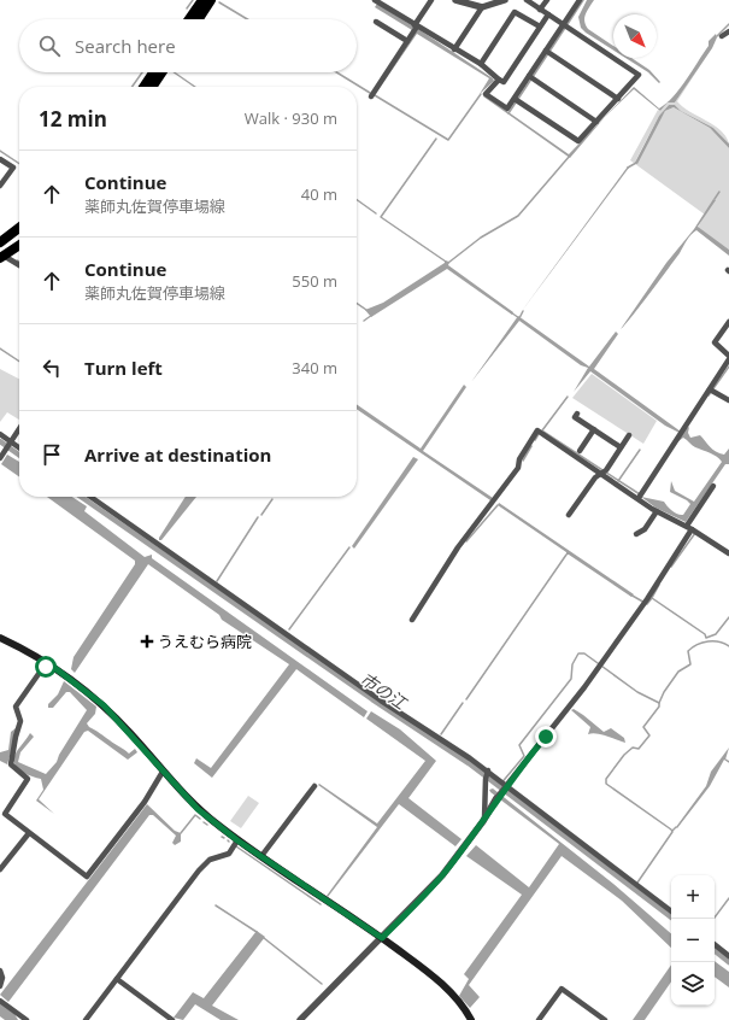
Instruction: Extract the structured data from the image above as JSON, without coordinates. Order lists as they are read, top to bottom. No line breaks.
{"water":["市の江"],"places":{"health":["うえむら病院"]},"north":"bottom right","page":{"search":"Search here","heading":["12 min","Walk · 930 m"],"list":[["Continue","薬師丸佐賀停車場線","40 m"],["Continue","薬師丸佐賀停車場線","550 m"],["Turn left","340 m"],"Arrive at destination"],"map_buttons":["+","−"]}}
